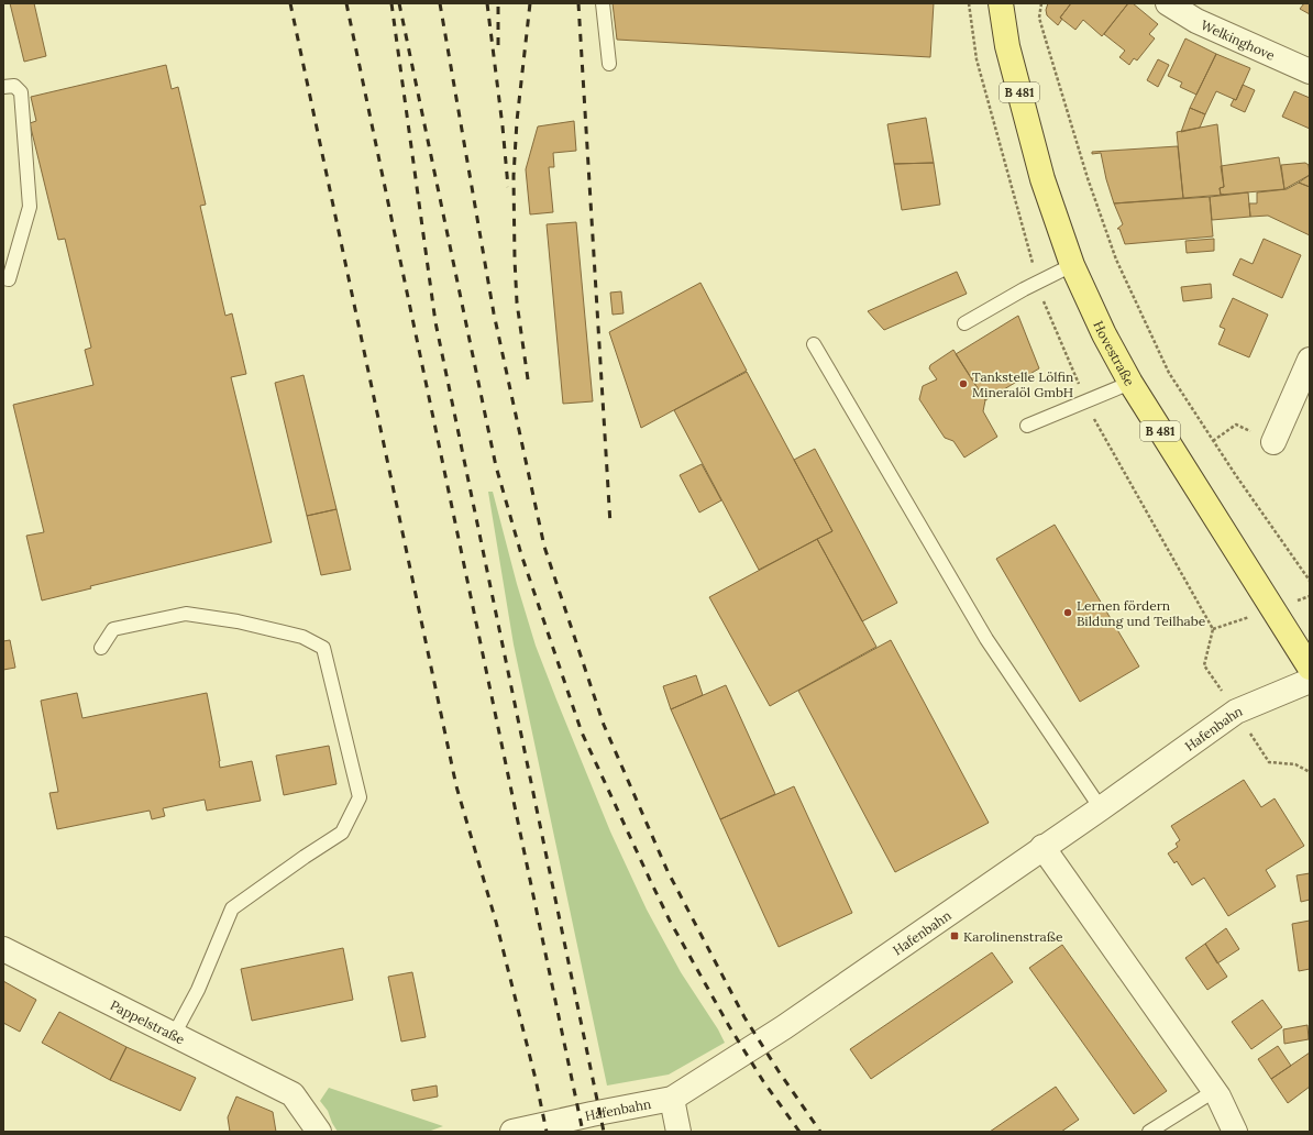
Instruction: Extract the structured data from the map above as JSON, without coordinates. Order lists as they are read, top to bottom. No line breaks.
{"streets":{"main road":["B 481","Hovestraße"],"street":["Welkinghove","Hafenbahn","Pappelstraße"]},"places":{"other":["Tankstelle Lölfin Mineralöl GmbH","Lernen fördern Bildung und Teilhabe"],"transit":["Karolinenstraße"]}}
